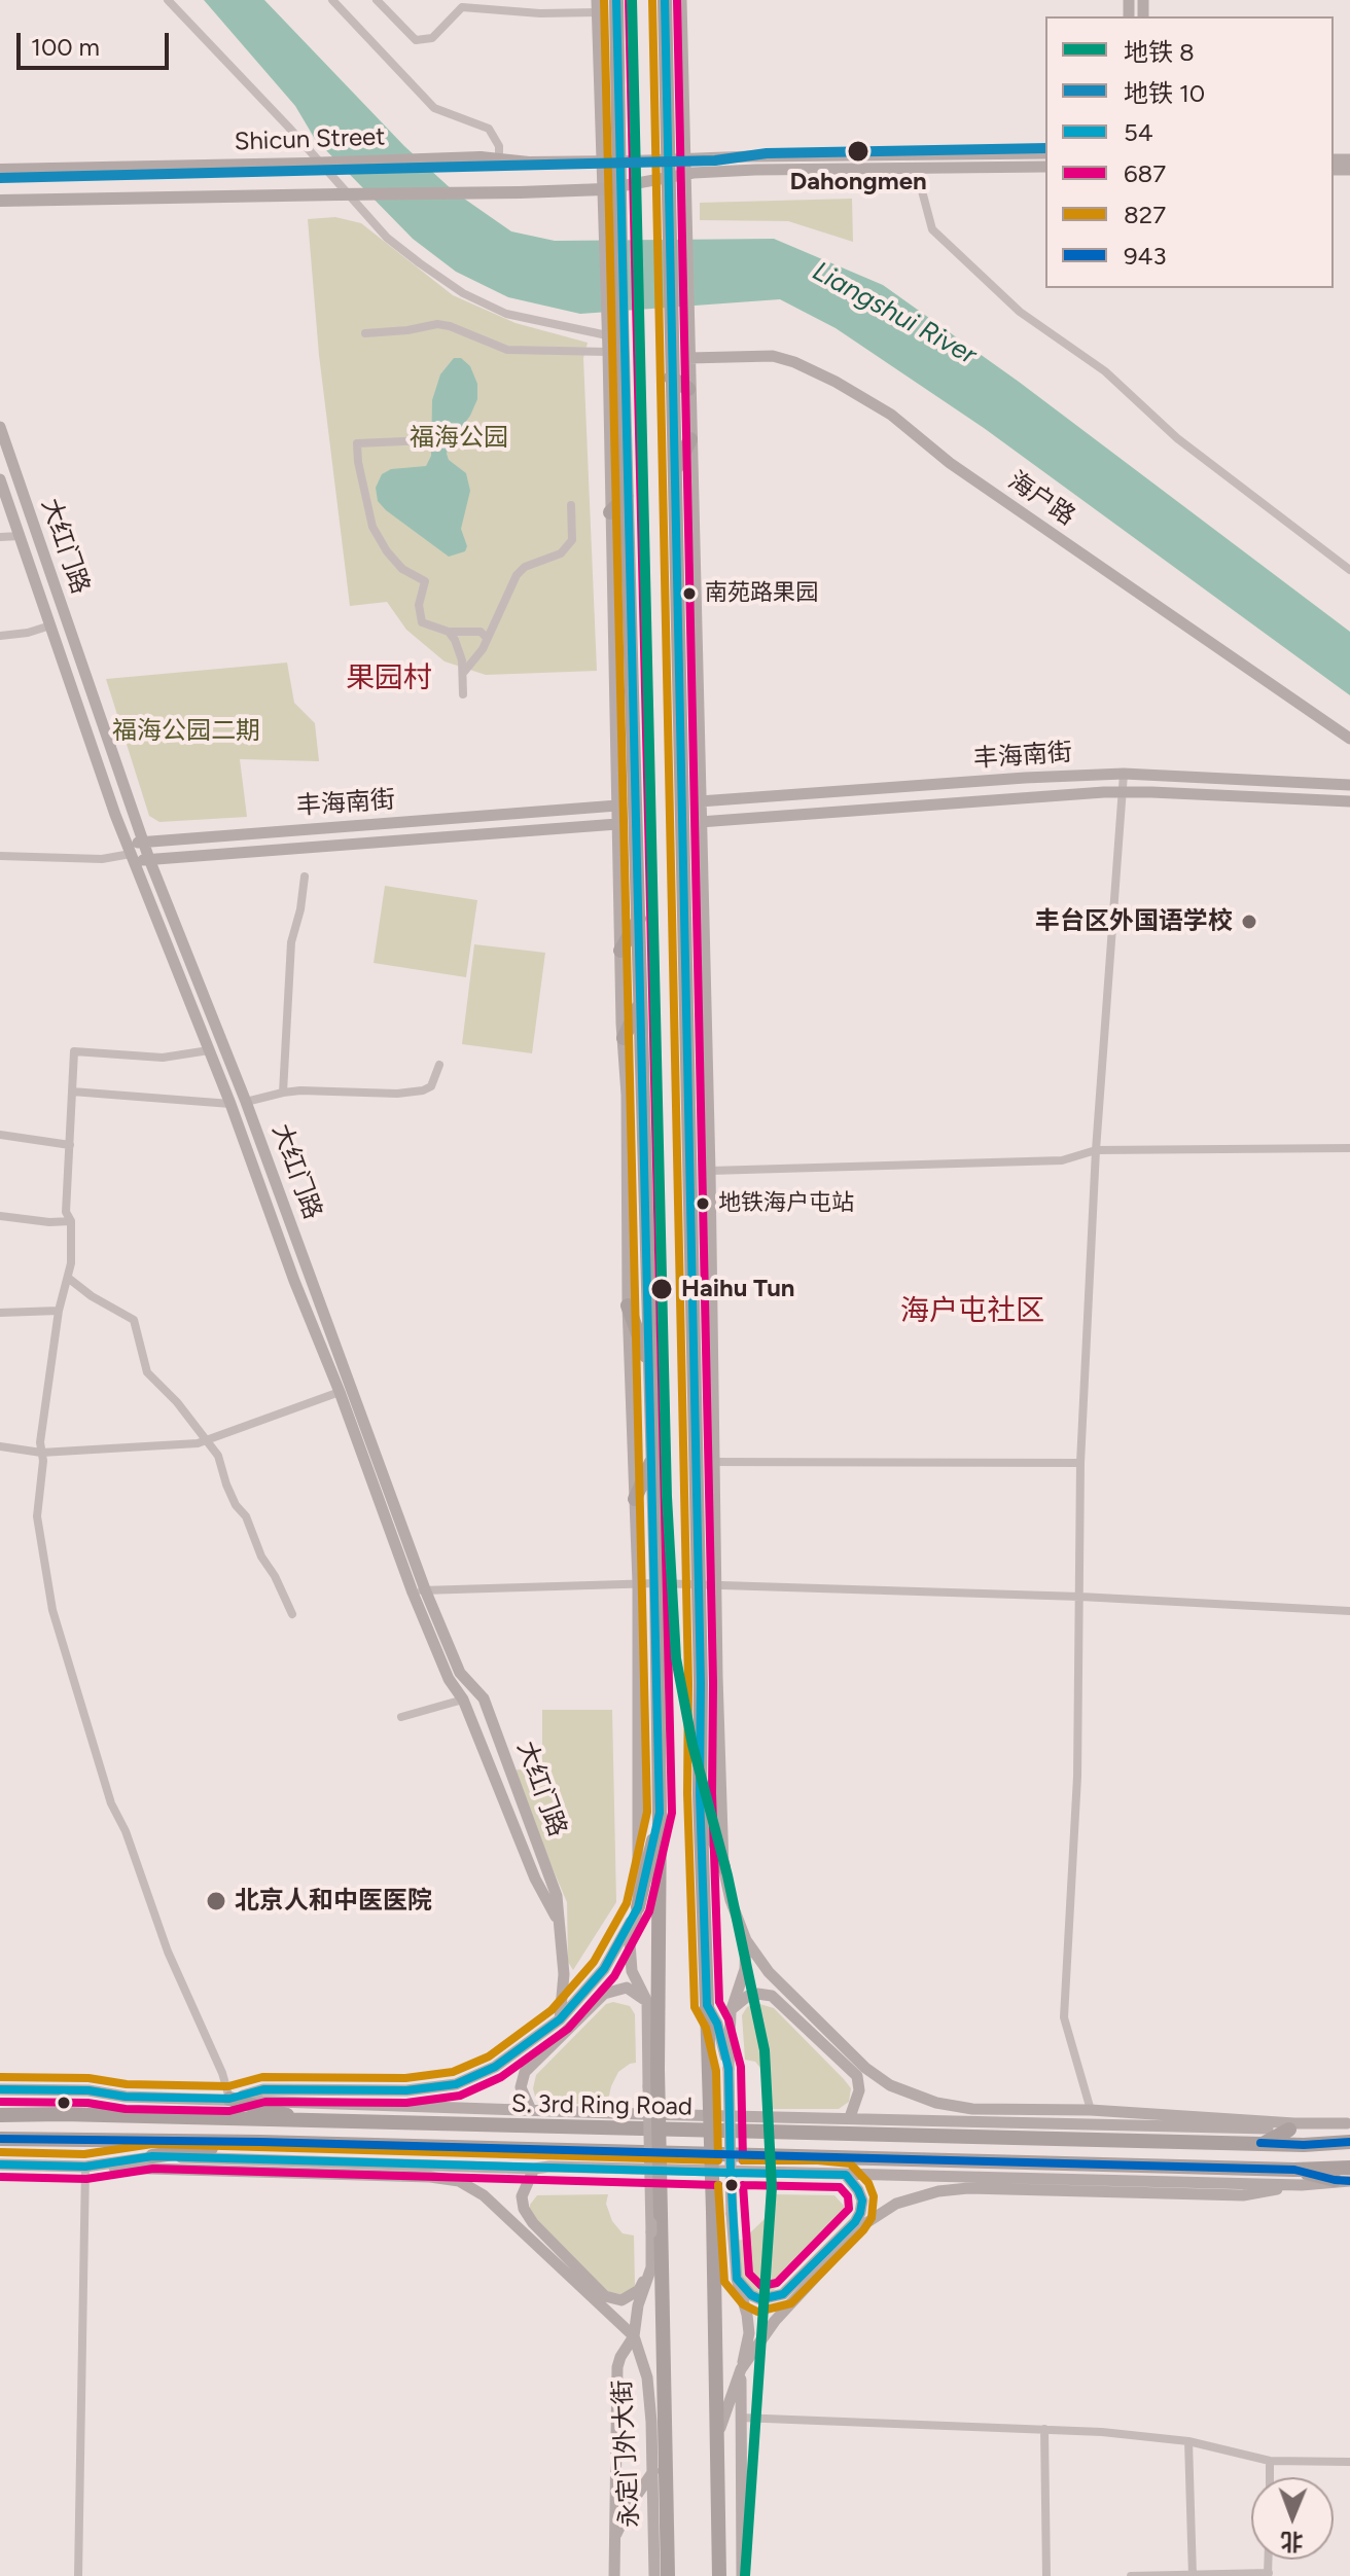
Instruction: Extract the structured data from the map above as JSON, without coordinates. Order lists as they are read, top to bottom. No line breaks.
{"streets":{"highway":["S. 3rd Ring Road"],"main road":["Shicun Street"],"street":["海户路","大红门路","丰海南街","永定门外大街"]},"crossings":[["大红门路","丰海南街"]],"districts":["果园村","海户屯社区"],"water":["Liangshui River"],"parks":["福海公园","福海公园二期"],"places":["Dahongmen","南苑路果园","丰台区外国语学校","地铁海户屯站","Haihu Tun","北京人和中医医院"],"lines":["metro line 8","transit line 54","transit line 687","transit line 827","metro line 10","transit line 943"],"legend":["地铁 8","地铁 10","54","687","827","943"],"scale_bar":"100 m","north":"bottom"}
